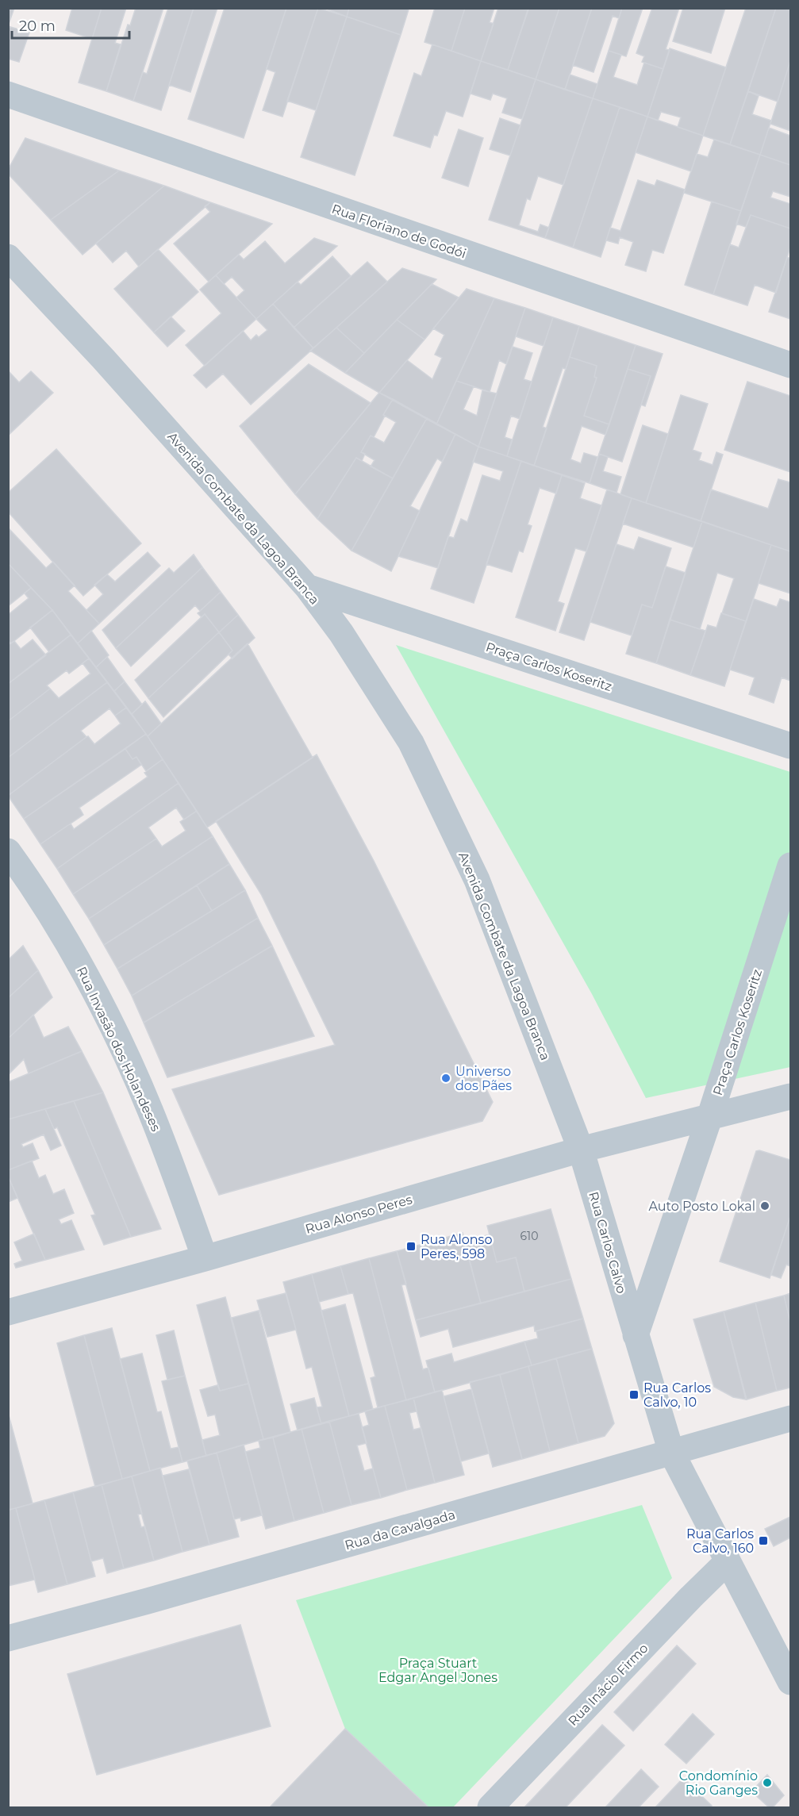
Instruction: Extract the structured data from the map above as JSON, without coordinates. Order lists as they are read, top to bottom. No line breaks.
{"streets":{"street":["Rua Floriano de Godói","Avenida Combate da Lagoa Branca","Praça Carlos Koseritz","Rua Invasão dos Holandeses","Rua Alonso Peres","Rua Carlos Calvo","Rua da Cavalgada","Rua Inácio Firmo"]},"crossings":[["Avenida Combate da Lagoa Branca","Praça Carlos Koseritz"],["Avenida Combate da Lagoa Branca","Rua Alonso Peres"],["Avenida Combate da Lagoa Branca","Rua Carlos Calvo"],["Praça Carlos Koseritz","Rua Alonso Peres"],["Rua Invasão dos Holandeses","Rua Alonso Peres"],["Rua Alonso Peres","Rua Carlos Calvo"],["Rua Carlos Calvo","Rua da Cavalgada"],["Rua Carlos Calvo","Rua Inácio Firmo"]],"parks":["Praça Stuart Edgar Angel Jones"],"places":{"other":["Universo dos Pães","Auto Posto Lokal","Condomínio Rio Ganges"],"transit":["Rua Alonso Peres, 598","Rua Carlos Calvo, 10","Rua Carlos Calvo, 160"]},"house_numbers":["610"],"scale_bar":"20 m"}
